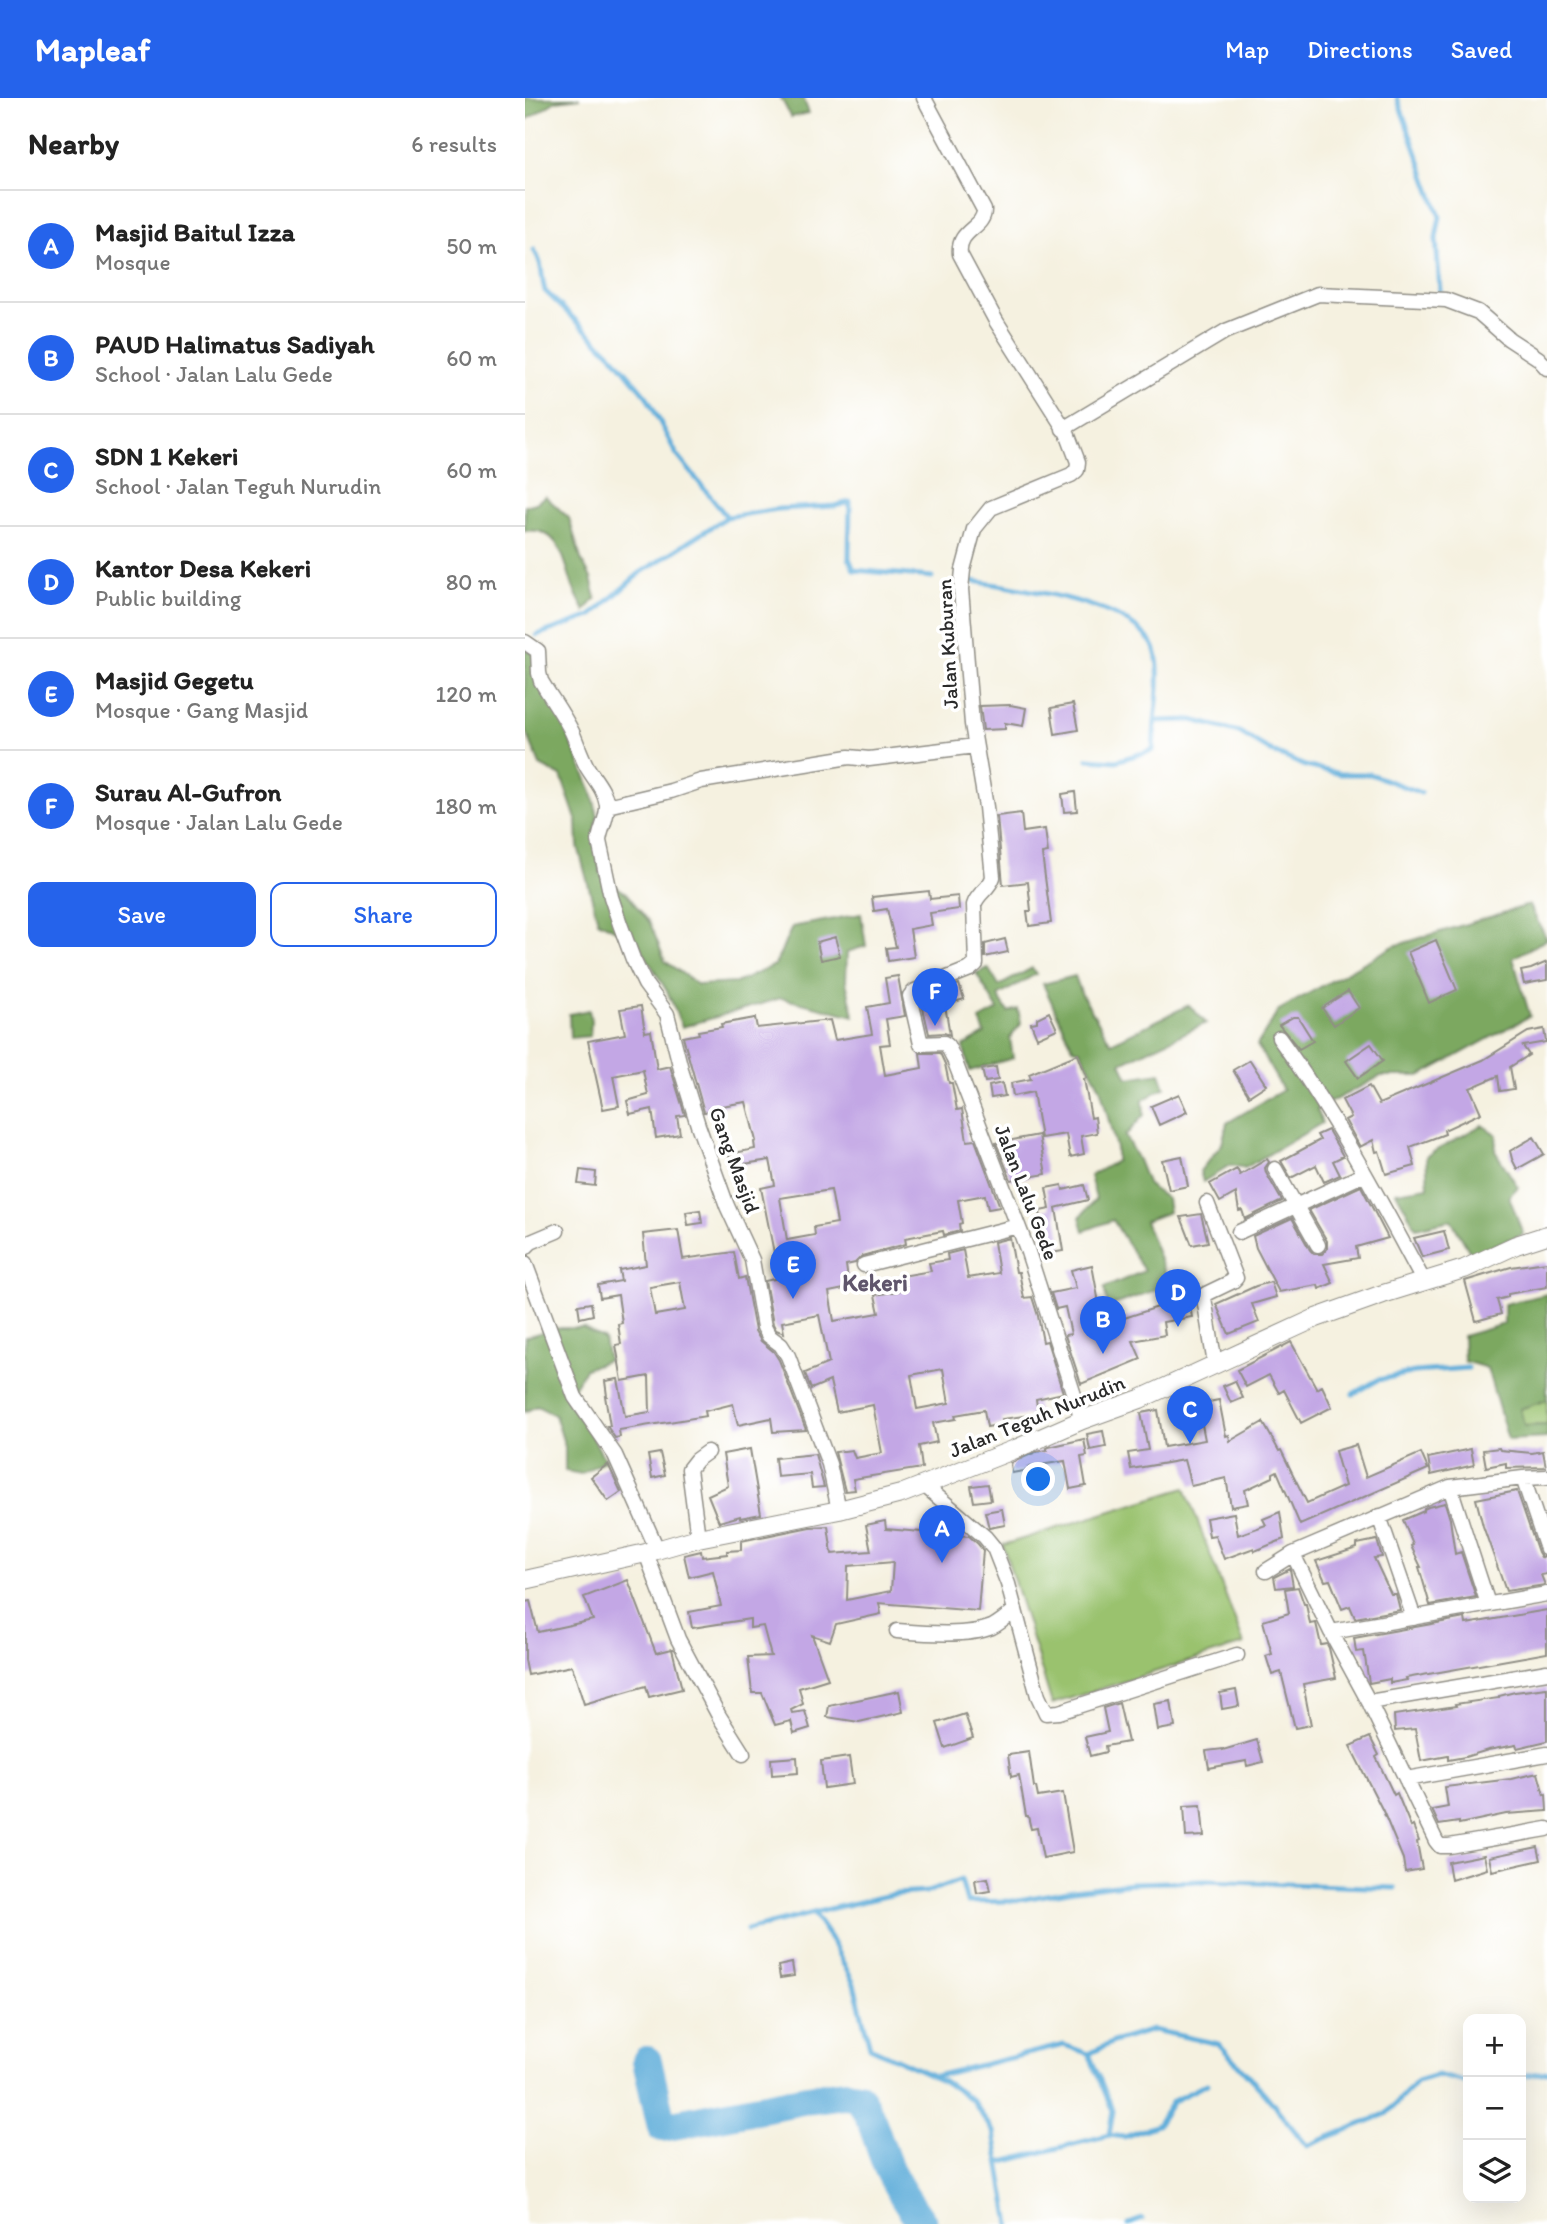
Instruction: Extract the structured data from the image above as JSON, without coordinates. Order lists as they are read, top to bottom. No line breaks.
{"streets":{"street":["Jalan Kuburan","Gang Masjid","Jalan Lalu Gede","Jalan Teguh Nurudin"]},"crossings":[["Jalan Kuburan","Jalan Lalu Gede"],["Gang Masjid","Jalan Teguh Nurudin"],["Jalan Lalu Gede","Jalan Teguh Nurudin"]],"districts":["Kekeri"],"page":{"header":"Mapleaf","nav":["Map","Directions","Saved"],"heading":["Nearby","6 results"],"list":[{"mark":"A","name":"Masjid Baitul Izza","note":"Mosque","value":"50 m"},{"mark":"B","name":"PAUD Halimatus Sadiyah","note":"School · Jalan Lalu Gede","value":"60 m"},{"mark":"C","name":"SDN 1 Kekeri","note":"School · Jalan Teguh Nurudin","value":"60 m"},{"mark":"D","name":"Kantor Desa Kekeri","note":"Public building","value":"80 m"},{"mark":"E","name":"Masjid Gegetu","note":"Mosque · Gang Masjid","value":"120 m"},{"mark":"F","name":"Surau Al-Gufron","note":"Mosque · Jalan Lalu Gede","value":"180 m"}],"buttons":["Save","Share"],"pins":["F","E","D","B","C","A"],"map_buttons":["+","−"]}}
